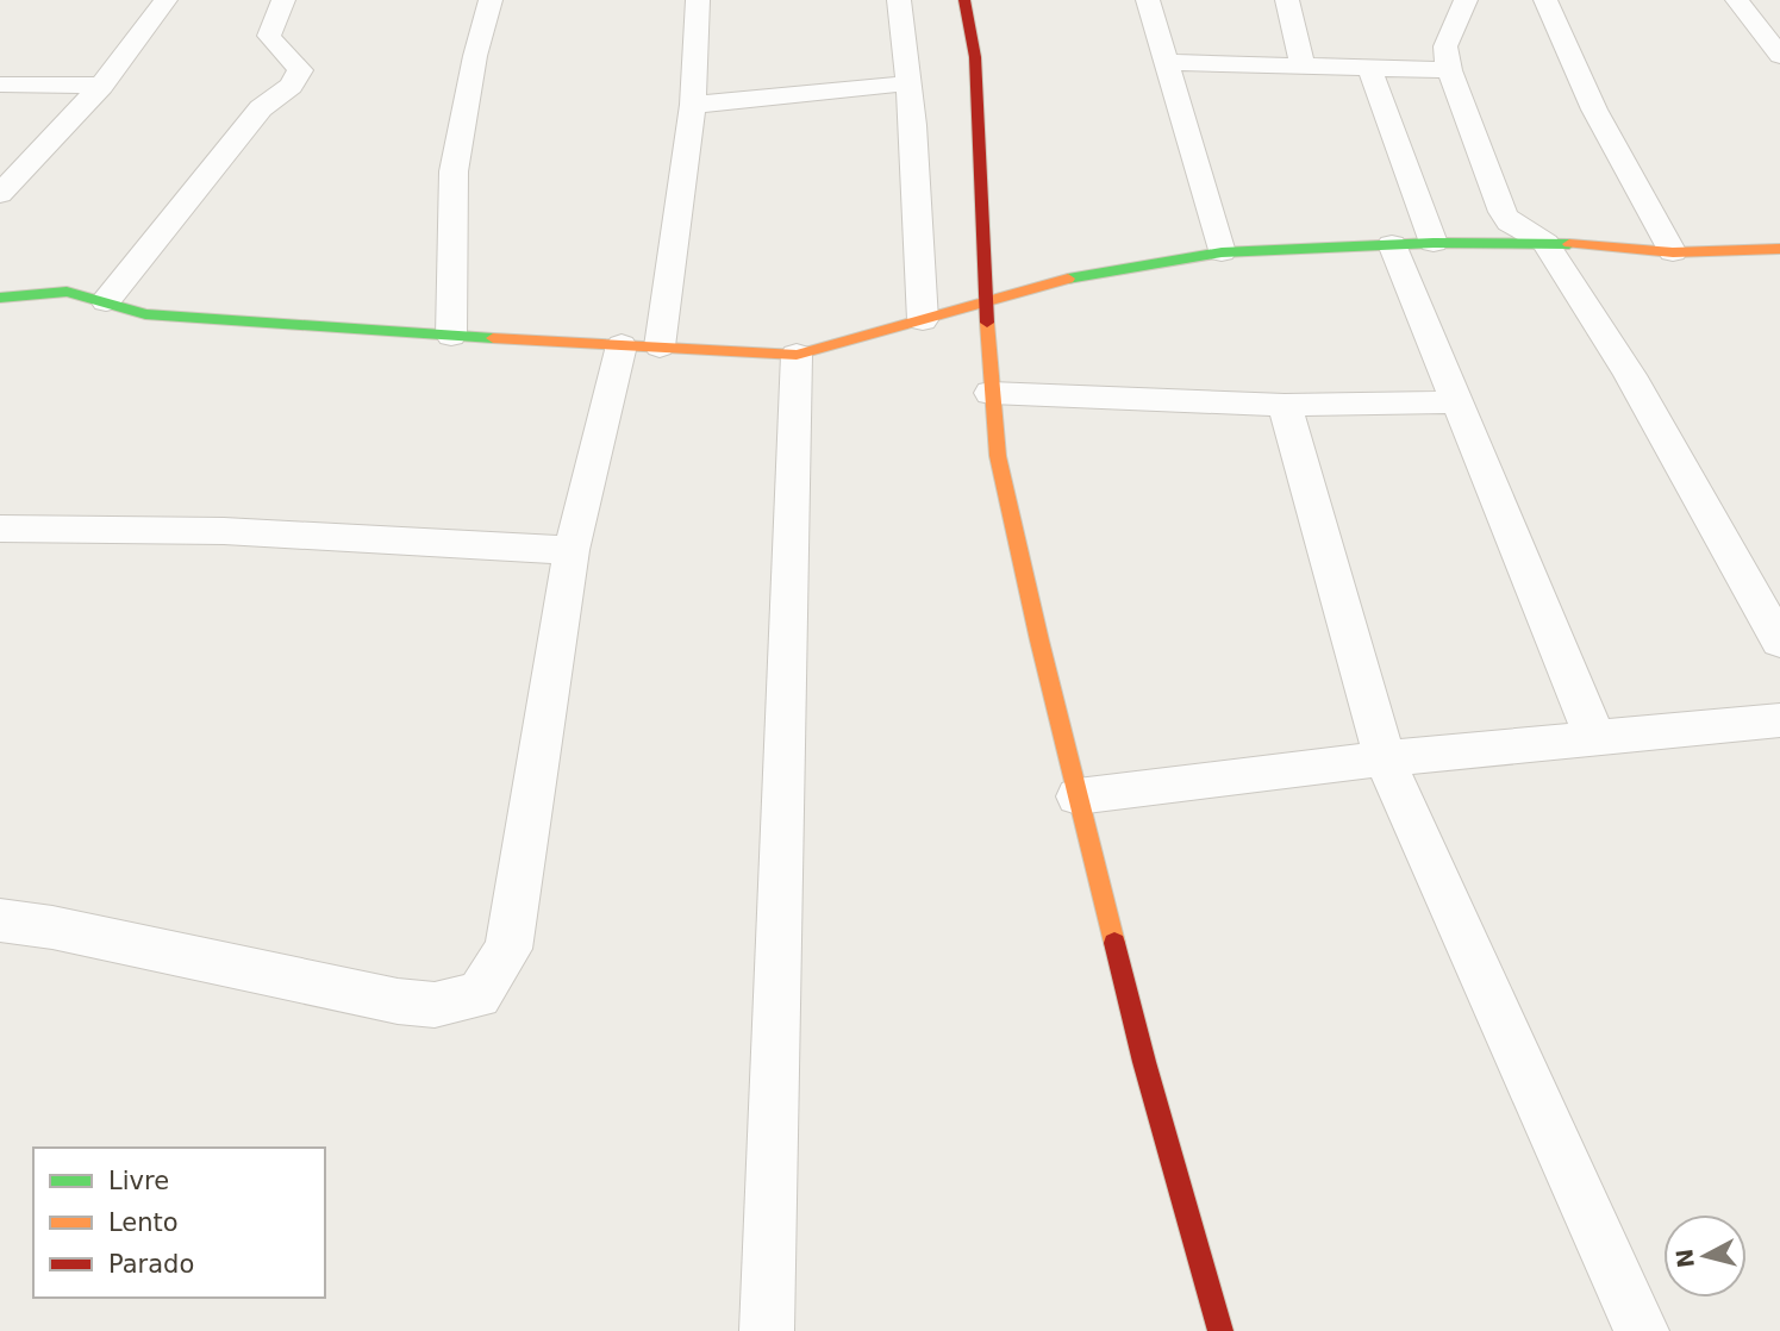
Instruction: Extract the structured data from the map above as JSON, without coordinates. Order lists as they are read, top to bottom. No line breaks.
{"legend":["Livre","Lento","Parado"],"north":"left"}
